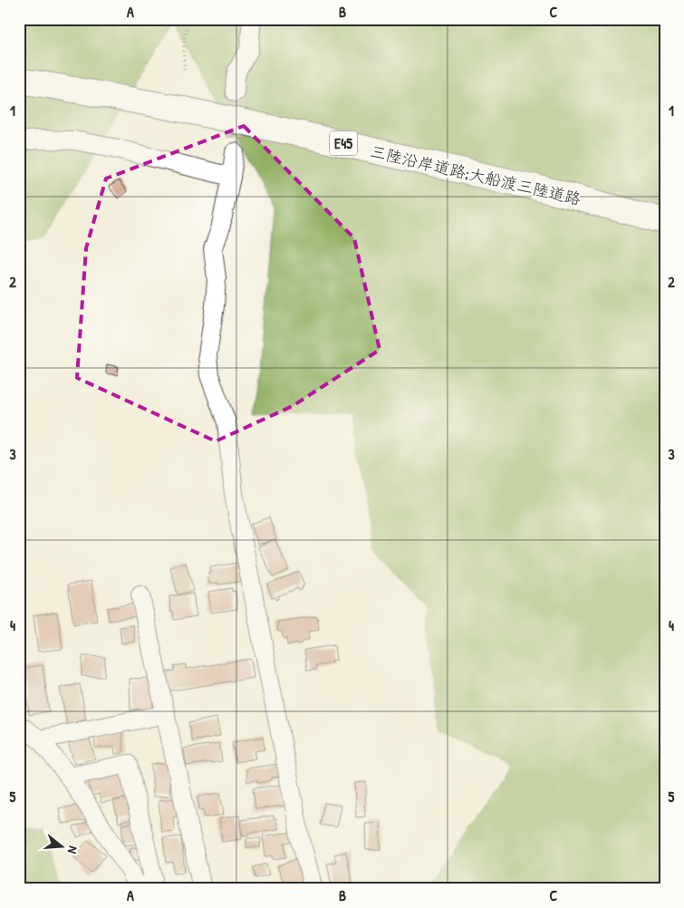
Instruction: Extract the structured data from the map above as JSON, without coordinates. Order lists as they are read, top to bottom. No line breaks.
{"streets":{"highway":["E45","三陸沿岸道路;大船渡三陸道路"]},"north":"right","grid":{"columns":["A","B","C"],"rows":["1","2","3","4","5"]}}
